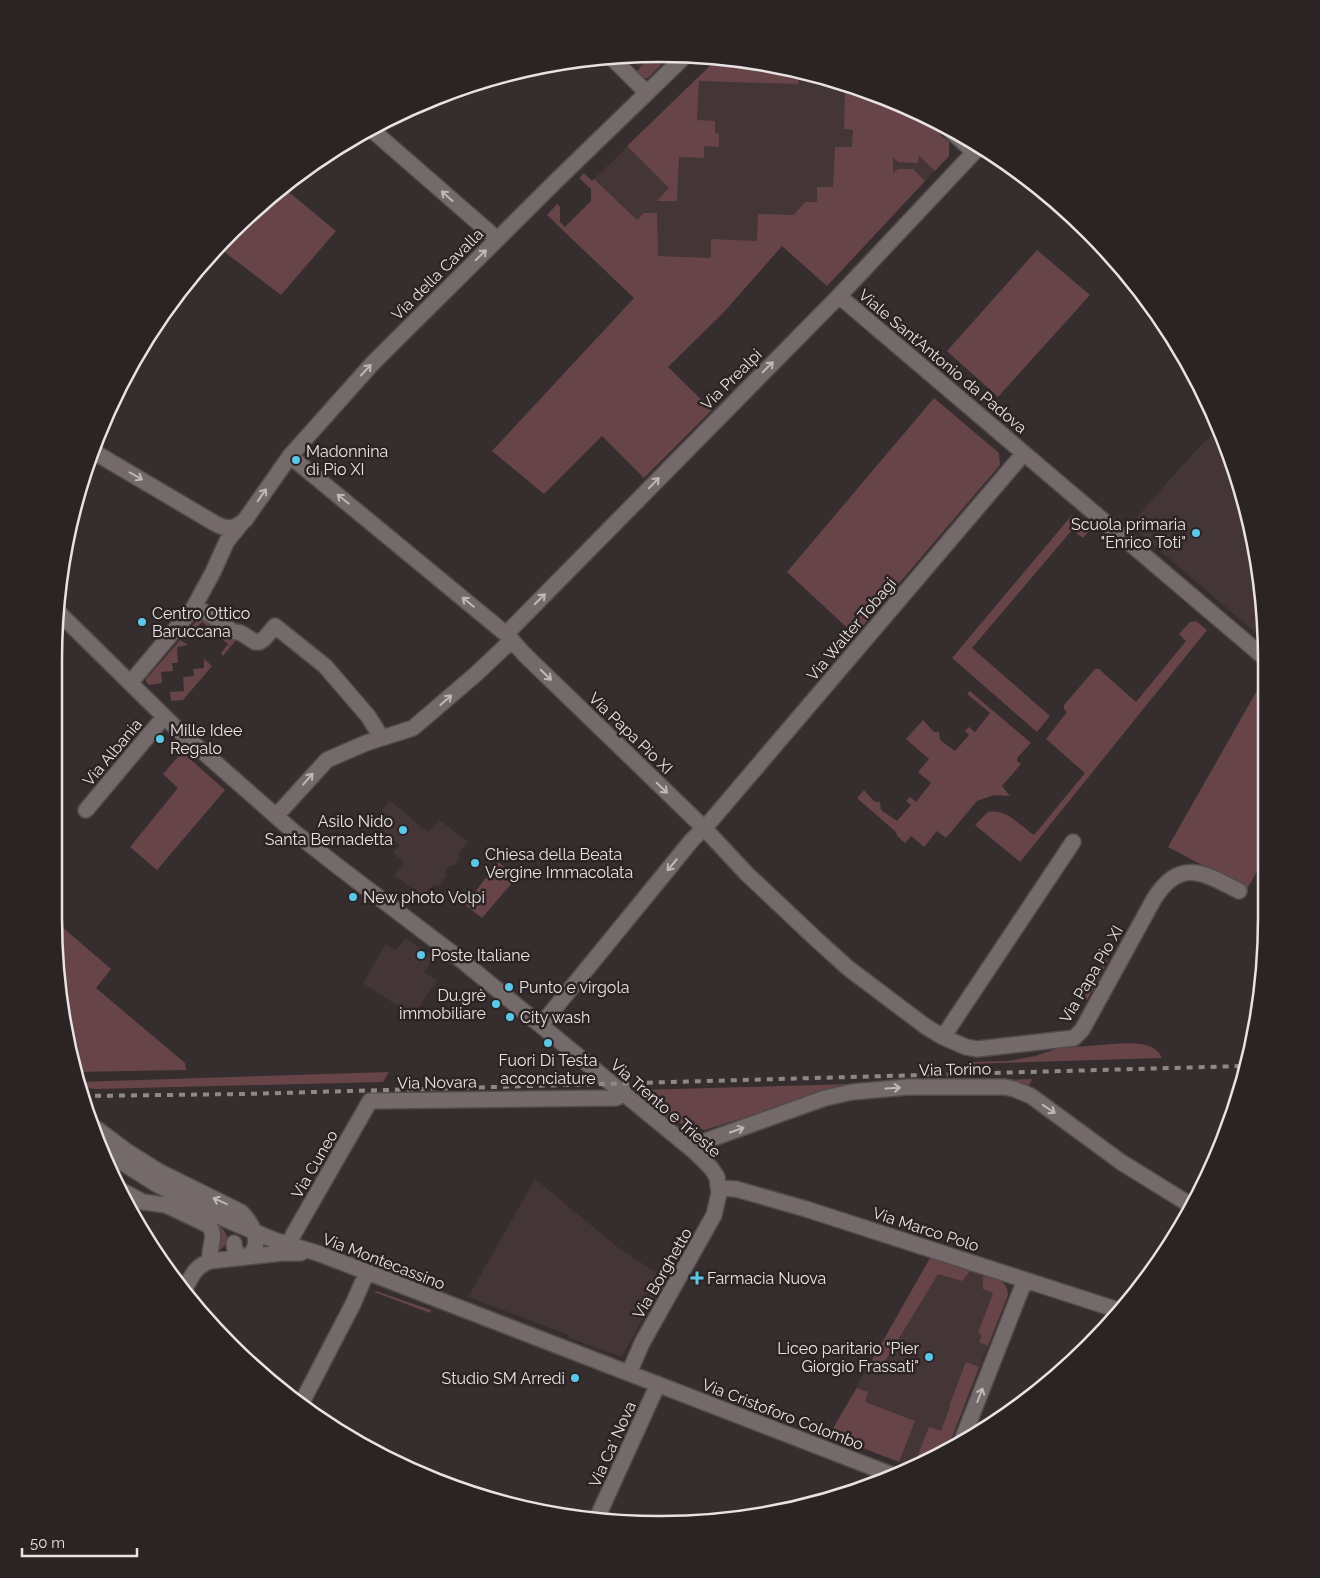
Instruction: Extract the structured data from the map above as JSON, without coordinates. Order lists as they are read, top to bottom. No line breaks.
{"streets":{"street":["Via della Cavalla","Viale Sant’Antonio da Padova","Via Prealpi","Via Walter Tobagi","Via Papa Pio XI","Via Albania","Via Torino","Via Novara","Via Trento e Trieste","Via Cuneo","Via Marco Polo","Via Montecassino","Via Borghetto","Via Cristoforo Colombo","Via Ca' Nova"]},"crossings":[["Via della Cavalla","Via Papa Pio XI"],["Via della Cavalla","Via Trento e Trieste"],["Viale Sant’Antonio da Padova","Via Prealpi"],["Viale Sant’Antonio da Padova","Via Walter Tobagi"],["Via Prealpi","Via Papa Pio XI"],["Via Prealpi","Via Trento e Trieste"],["Via Walter Tobagi","Via Papa Pio XI"],["Via Walter Tobagi","Via Trento e Trieste"],["Via Albania","Via Trento e Trieste"],["Via Torino","Via Trento e Trieste"],["Via Novara","Via Trento e Trieste"],["Via Novara","Via Cuneo"],["Via Trento e Trieste","Via Marco Polo"],["Via Trento e Trieste","Via Borghetto"],["Via Cuneo","Via Montecassino"],["Via Marco Polo","Via Borghetto"],["Via Montecassino","Via Borghetto"],["Via Montecassino","Via Cristoforo Colombo"],["Via Montecassino","Via Ca' Nova"],["Via Cristoforo Colombo","Via Ca' Nova"]],"one_way":["Via della Cavalla","Via Prealpi","Via Torino"],"places":{"other":["Madonnina di Pio XI","Scuola primaria \"Enrico Toti\"","Centro Ottico Baruccana","Mille Idee Regalo","Asilo Nido Santa Bernadetta","Chiesa della Beata Vergine Immacolata","New photo Volpi","Poste Italiane","Punto e virgola","Du.grè immobiliare","City wash","Fuori Di Testa acconciature","Liceo paritario \"Pier Giorgio Frassati\"","Studio SM Arredi"],"health":["Farmacia Nuova"]},"scale_bar":"50 m"}
